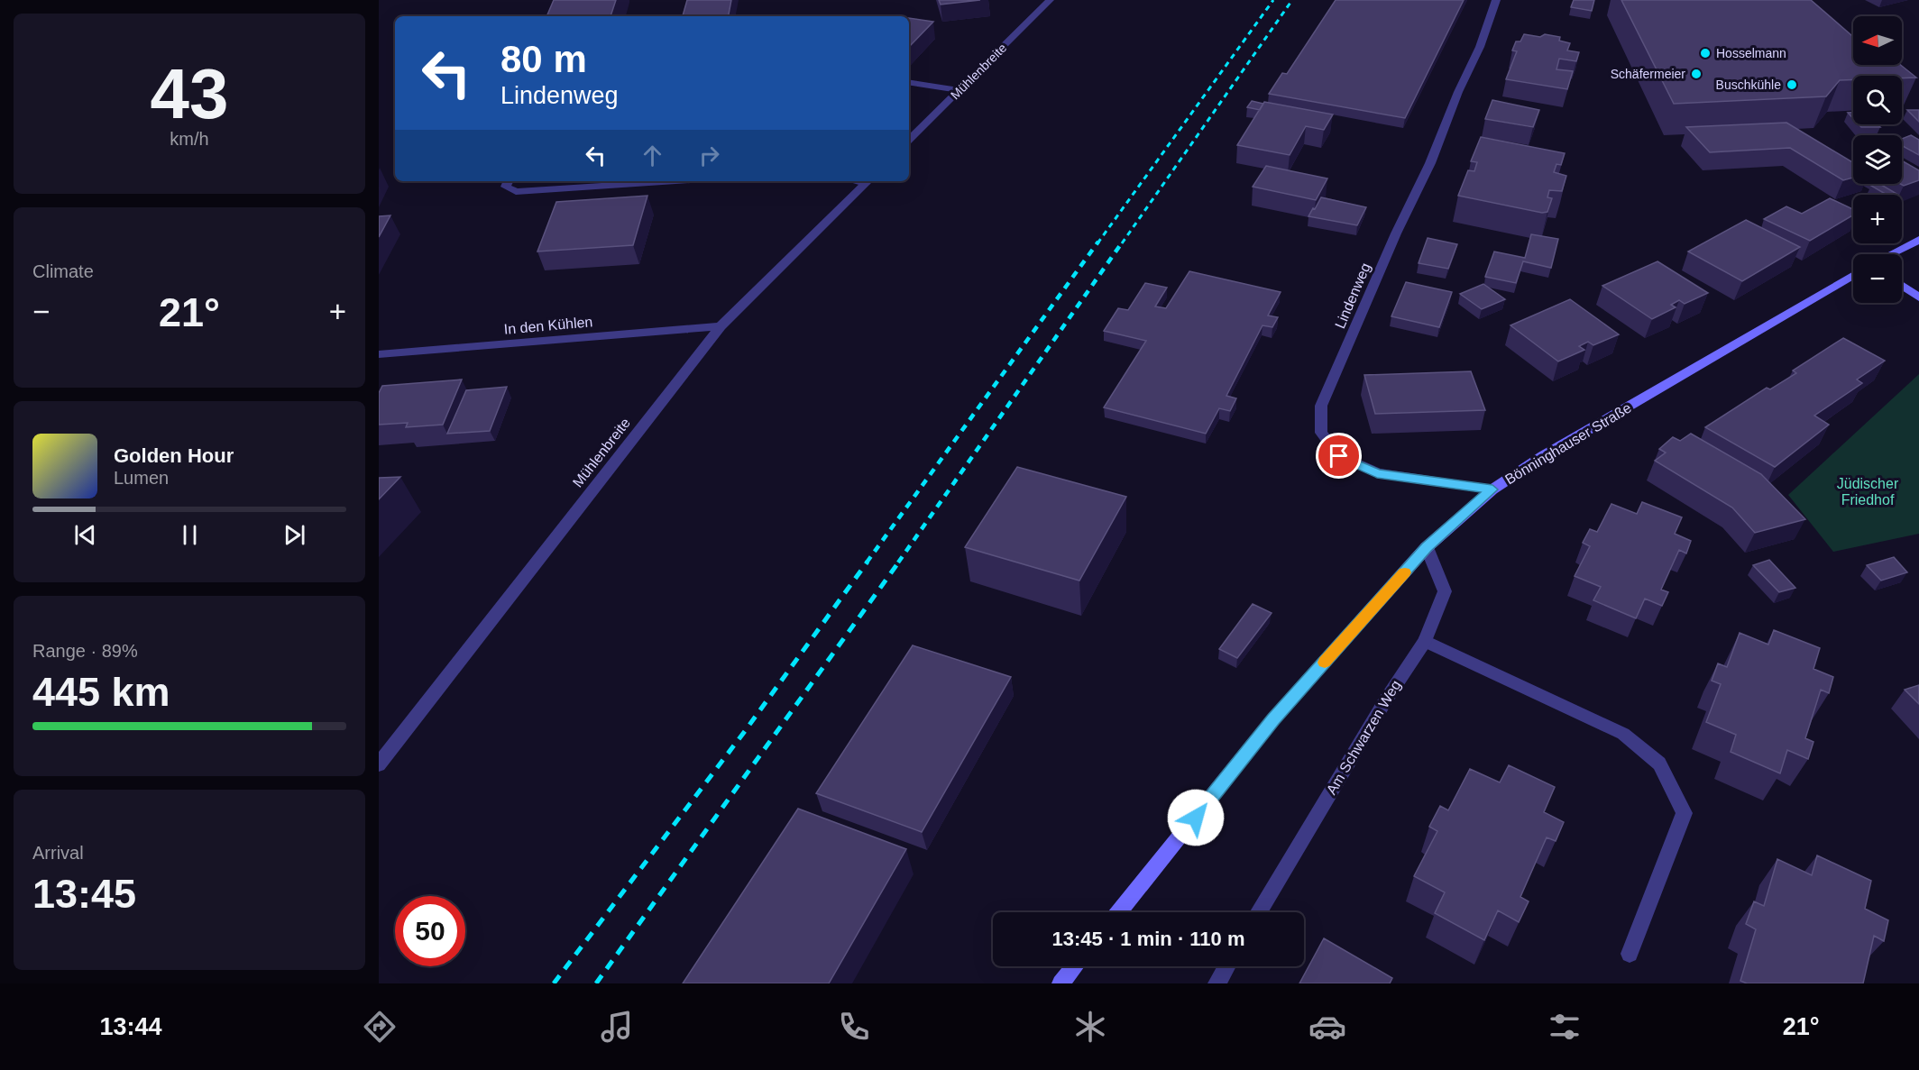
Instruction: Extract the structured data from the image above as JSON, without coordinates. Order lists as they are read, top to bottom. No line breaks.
{"streets":{"main road":["Bönninghauser Straße"],"street":["Mühlenbreite","Lindenweg","In den Kühlen","Am Schwarzen Weg"]},"crossings":[["Mühlenbreite","In den Kühlen"],["Lindenweg","Bönninghauser Straße"],["Bönninghauser Straße","Am Schwarzen Weg"]],"parks":["Jüdischer Friedhof"],"places":["Hosselmann","Schäfermeier","Buschkühle"],"north":"left","page":{"tile":[["43","km/h"],"Climate",["Range · 89%","445 km"],["Arrival","13:45"]],"map_buttons":["+","−"],"turn":["80 m","Lindenweg"],"heat":["−","21°","+"],"song":["Golden Hour","Lumen"],"limit":"50","trip":"13:45 · 1 min · 110 m","tabs":["13:44","21°"]}}
